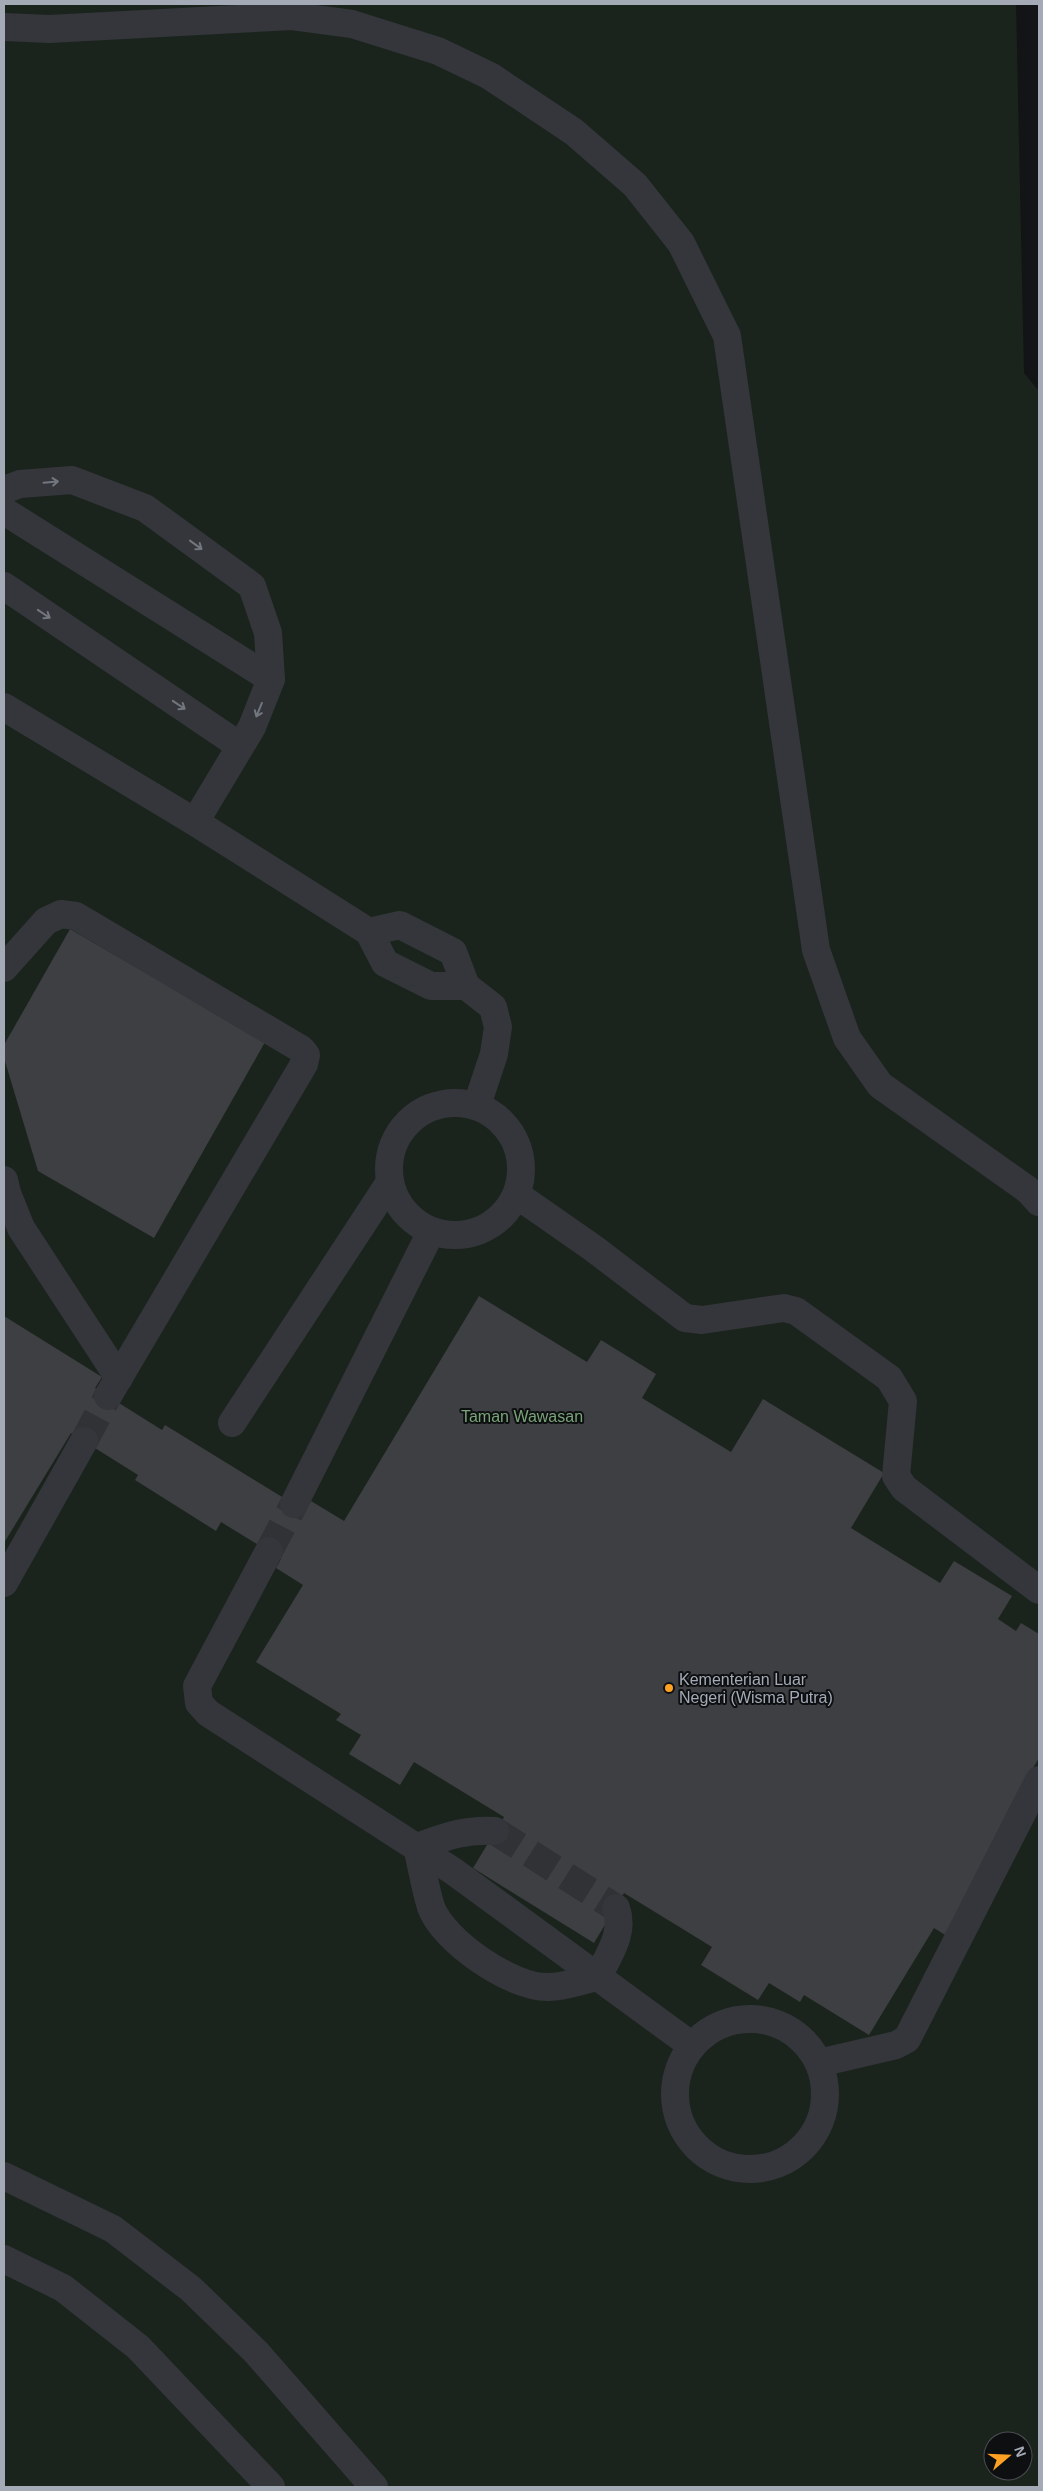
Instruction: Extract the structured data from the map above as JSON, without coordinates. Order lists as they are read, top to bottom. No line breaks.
{"parks":["Taman Wawasan"],"places":["Kementerian Luar Negeri (Wisma Putra)"],"north":"right"}
